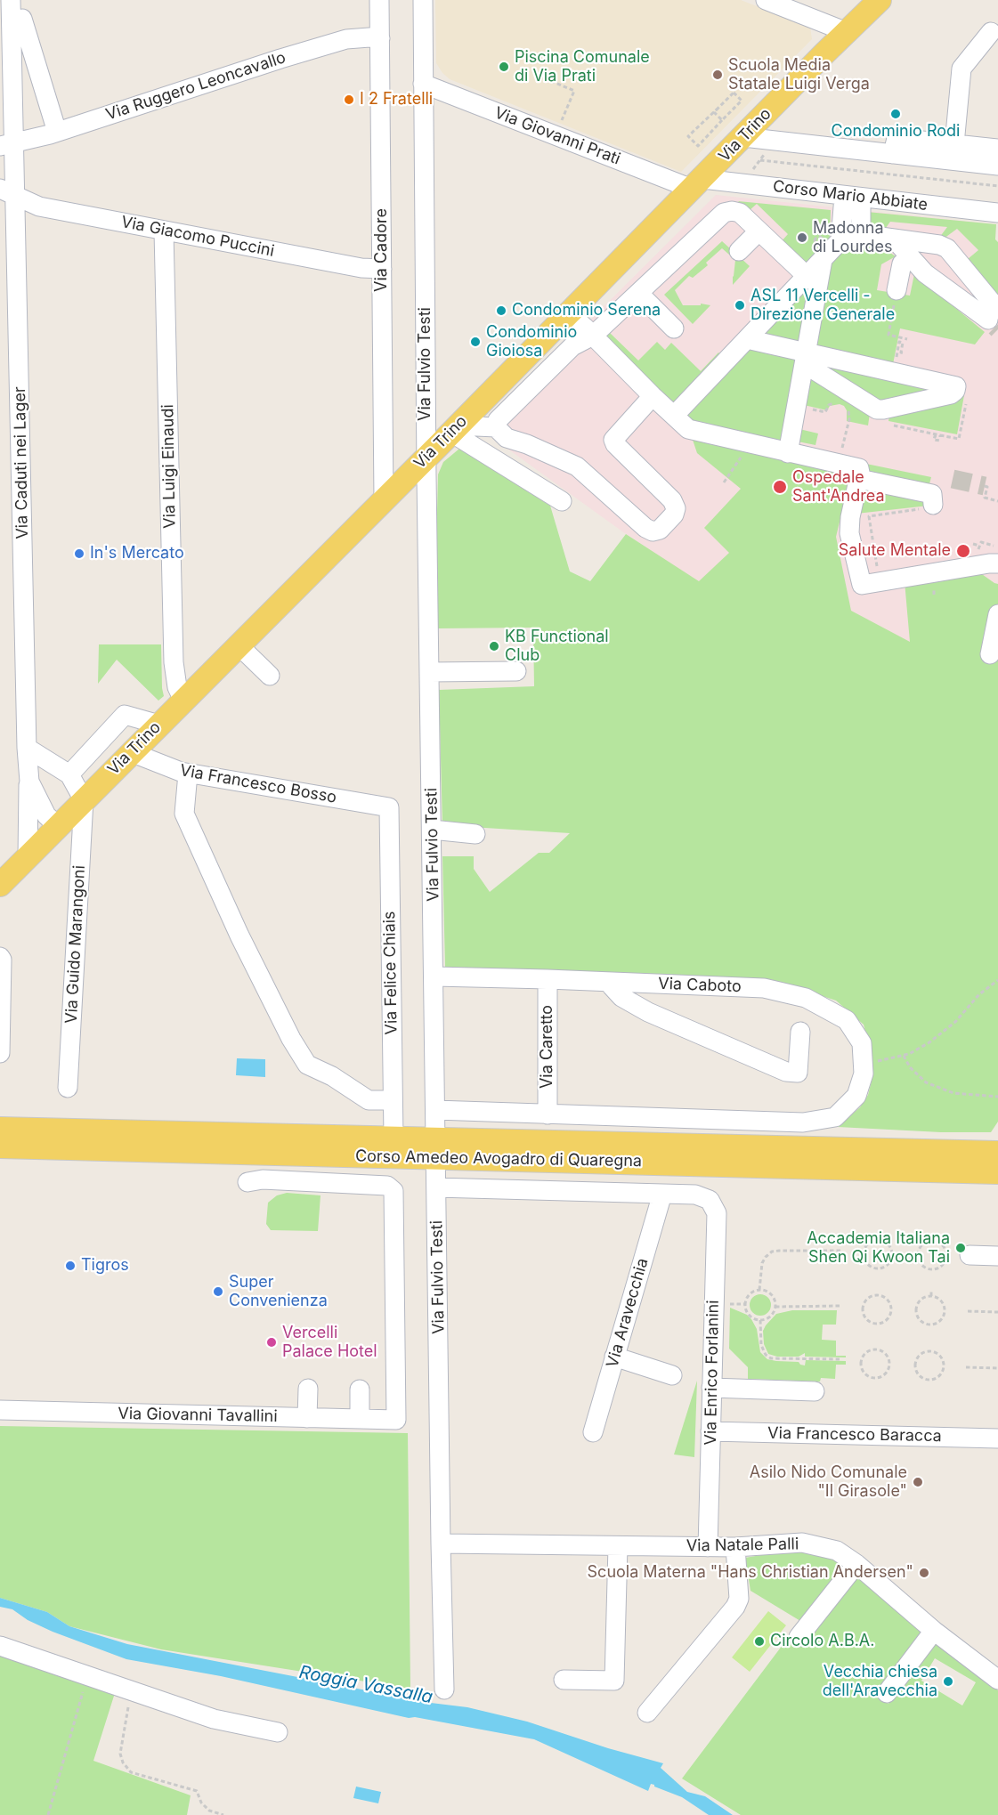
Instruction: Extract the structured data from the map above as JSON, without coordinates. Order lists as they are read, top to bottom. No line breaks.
{"streets":{"main road":["Via Trino","Corso Amedeo Avogadro di Quaregna"],"street":["Via Ruggero Leoncavallo","Via Giovanni Prati","Corso Mario Abbiate","Via Giacomo Puccini","Via Cadore","Via Fulvio Testi","Via Caduti nei Lager","Via Luigi Einaudi","Via Francesco Bosso","Via Guido Marangoni","Via Felice Chiais","Via Caboto","Via Caretto","Via Aravecchia","Via Enrico Forlanini","Via Giovanni Tavallini","Via Francesco Baracca","Via Natale Palli"]},"crossings":[["Via Ruggero Leoncavallo","Via Cadore"],["Via Ruggero Leoncavallo","Via Caduti nei Lager"],["Via Trino","Via Giovanni Prati"],["Via Trino","Corso Mario Abbiate"],["Via Trino","Via Cadore"],["Via Trino","Via Fulvio Testi"],["Via Trino","Via Caduti nei Lager"],["Via Trino","Via Luigi Einaudi"],["Via Trino","Via Francesco Bosso"],["Via Trino","Via Guido Marangoni"],["Via Giovanni Prati","Corso Mario Abbiate"],["Via Giovanni Prati","Via Fulvio Testi"],["Via Giacomo Puccini","Via Cadore"],["Via Giacomo Puccini","Via Caduti nei Lager"],["Via Giacomo Puccini","Via Luigi Einaudi"],["Via Fulvio Testi","Via Caboto"],["Via Fulvio Testi","Corso Amedeo Avogadro di Quaregna"],["Via Fulvio Testi","Via Natale Palli"],["Via Francesco Bosso","Via Felice Chiais"],["Via Felice Chiais","Corso Amedeo Avogadro di Quaregna"],["Via Caboto","Via Caretto"],["Corso Amedeo Avogadro di Quaregna","Via Aravecchia"],["Corso Amedeo Avogadro di Quaregna","Via Enrico Forlanini"],["Via Enrico Forlanini","Via Francesco Baracca"],["Via Enrico Forlanini","Via Natale Palli"]],"water":["Roggia Vassalla"],"places":["Piscina Comunale di Via Prati","Scuola Media Statale Luigi Verga","I 2 Fratelli","Condominio Rodi","Madonna di Lourdes","ASL 11 Vercelli - Direzione Generale","Condominio Serena","Condominio Gioiosa","Ospedale Sant'Andrea","Salute Mentale","In's Mercato","KB Functional Club","Accademia Italiana Shen Qi Kwoon Tai","Tigros","Super Convenienza","Vercelli Palace Hotel","Asilo Nido Comunale \"Il Girasole\"","Scuola Materna \"Hans Christian Andersen\"","Circolo A.B.A.","Vecchia chiesa dell'Aravecchia"]}
